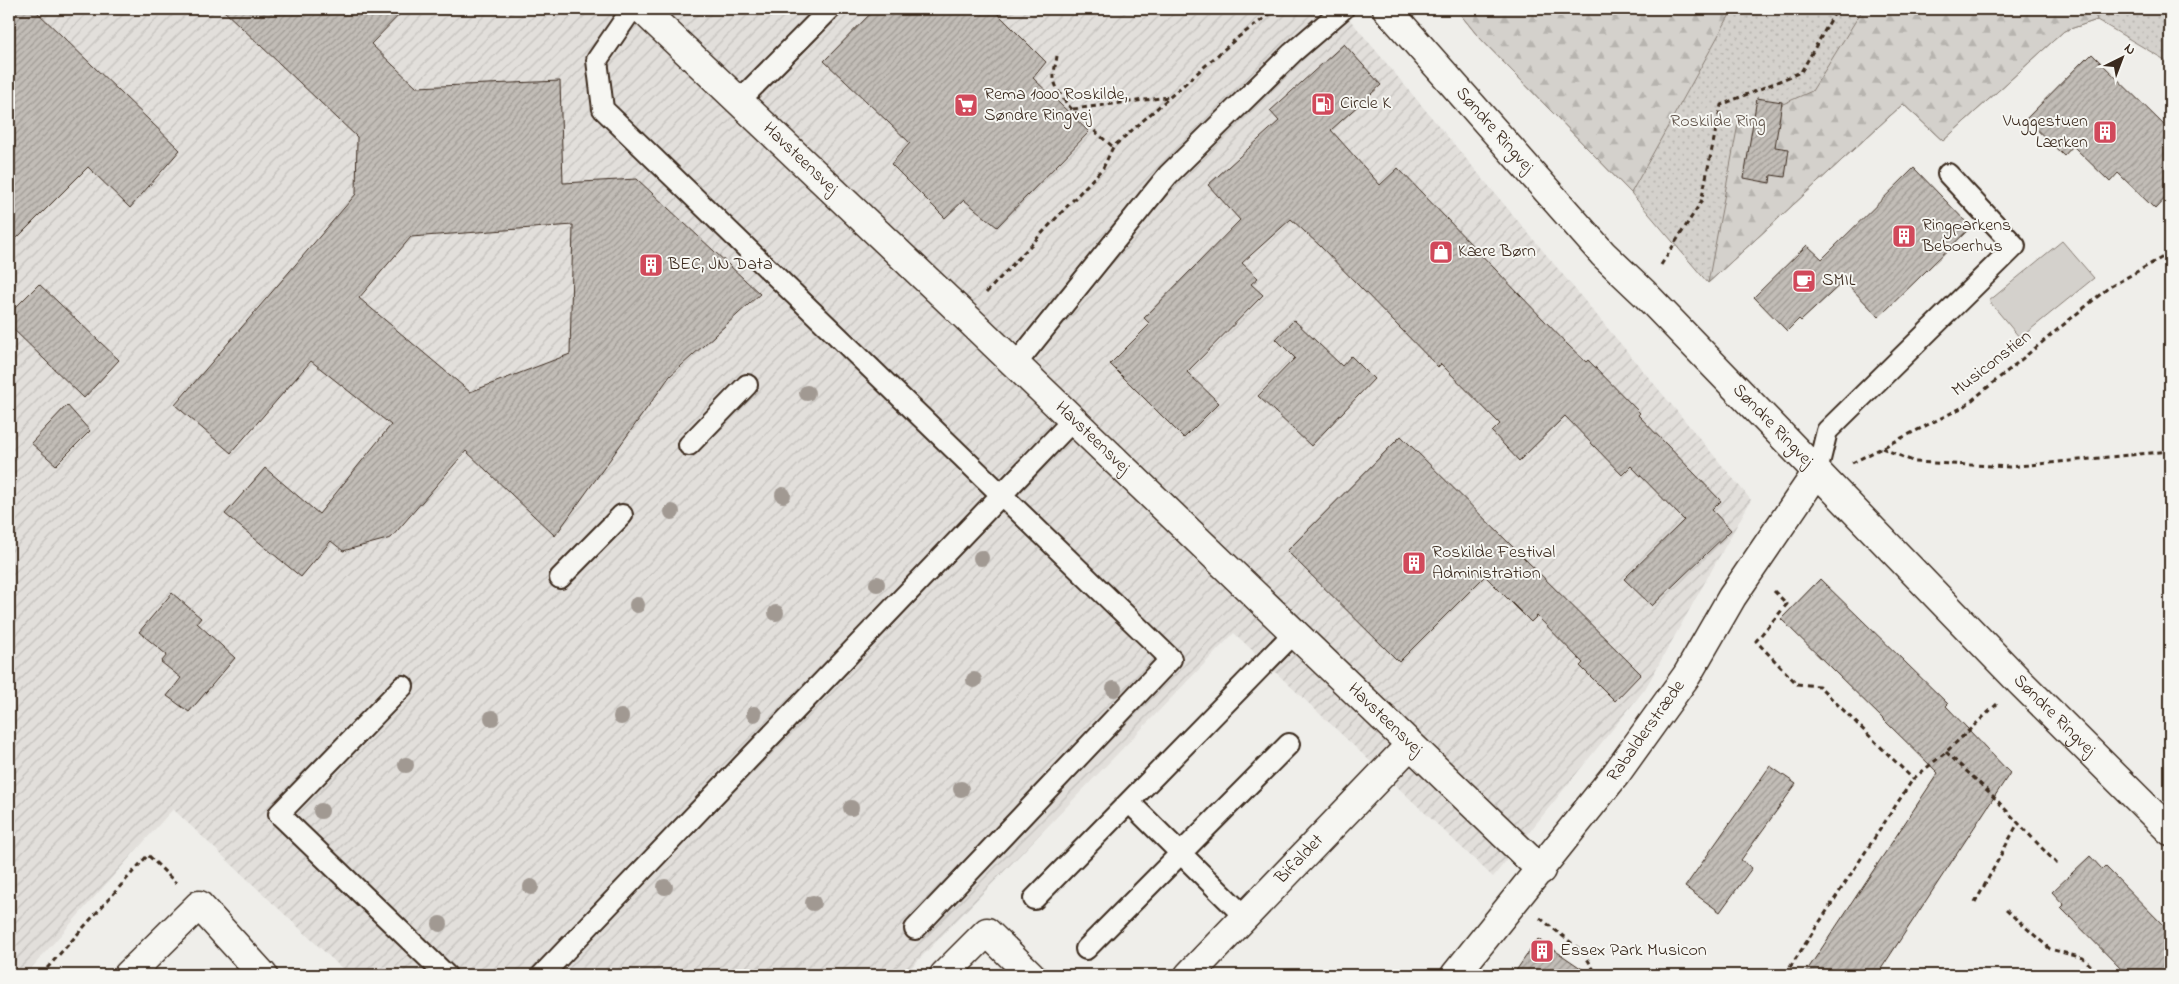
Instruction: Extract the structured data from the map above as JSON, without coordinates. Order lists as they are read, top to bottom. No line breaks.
{"streets":{"street":["Søndre Ringvej","Havsteensvej","Rabalderstræde","Bifaldet"],"path":["Musiconstien"]},"crossings":[["Søndre Ringvej","Musiconstien"],["Søndre Ringvej","Rabalderstræde"],["Havsteensvej","Rabalderstræde"],["Havsteensvej","Bifaldet"],["Musiconstien","Rabalderstræde"]],"parks":["Roskilde Ring"],"places":{"fuel station":["Circle K"],"supermarket":["Rema 1000 Roskilde, Søndre Ringvej"],"building":["Vuggestuen Lærken","Ringparkens Beboerhus","BEC, JN Data","Roskilde Festival Administration","Essex Park Musicon"],"shop":["Kære Børn"],"cafe":["SMIL"]},"north":"top right"}
